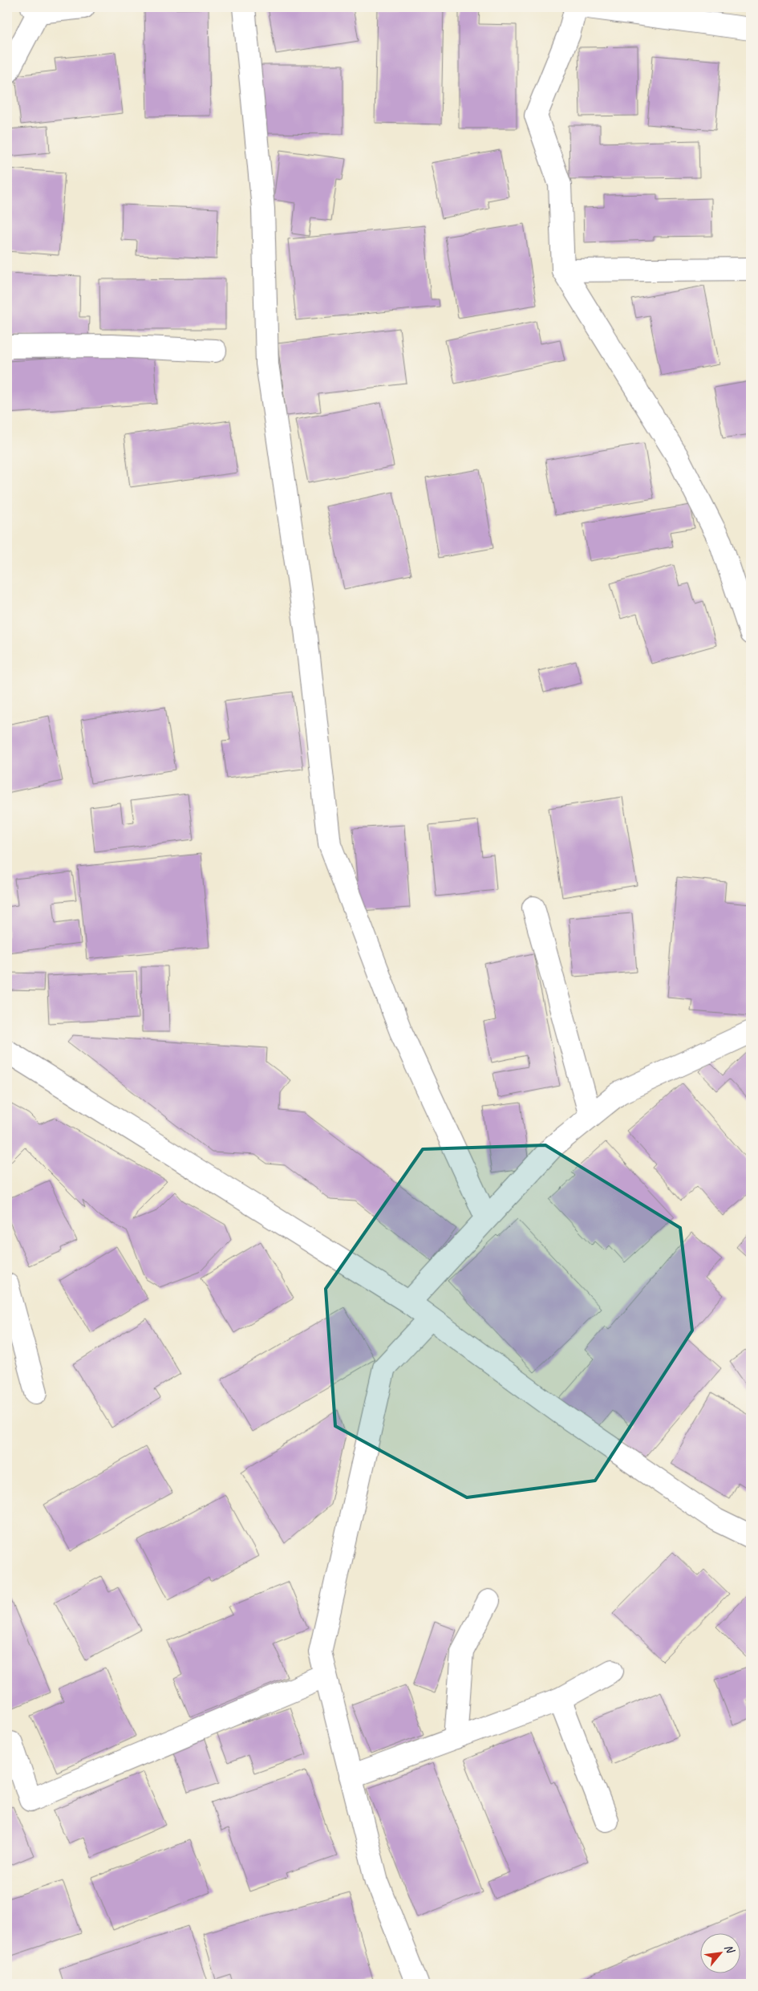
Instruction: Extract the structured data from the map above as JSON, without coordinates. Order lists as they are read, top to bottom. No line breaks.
{"north":"top right"}
